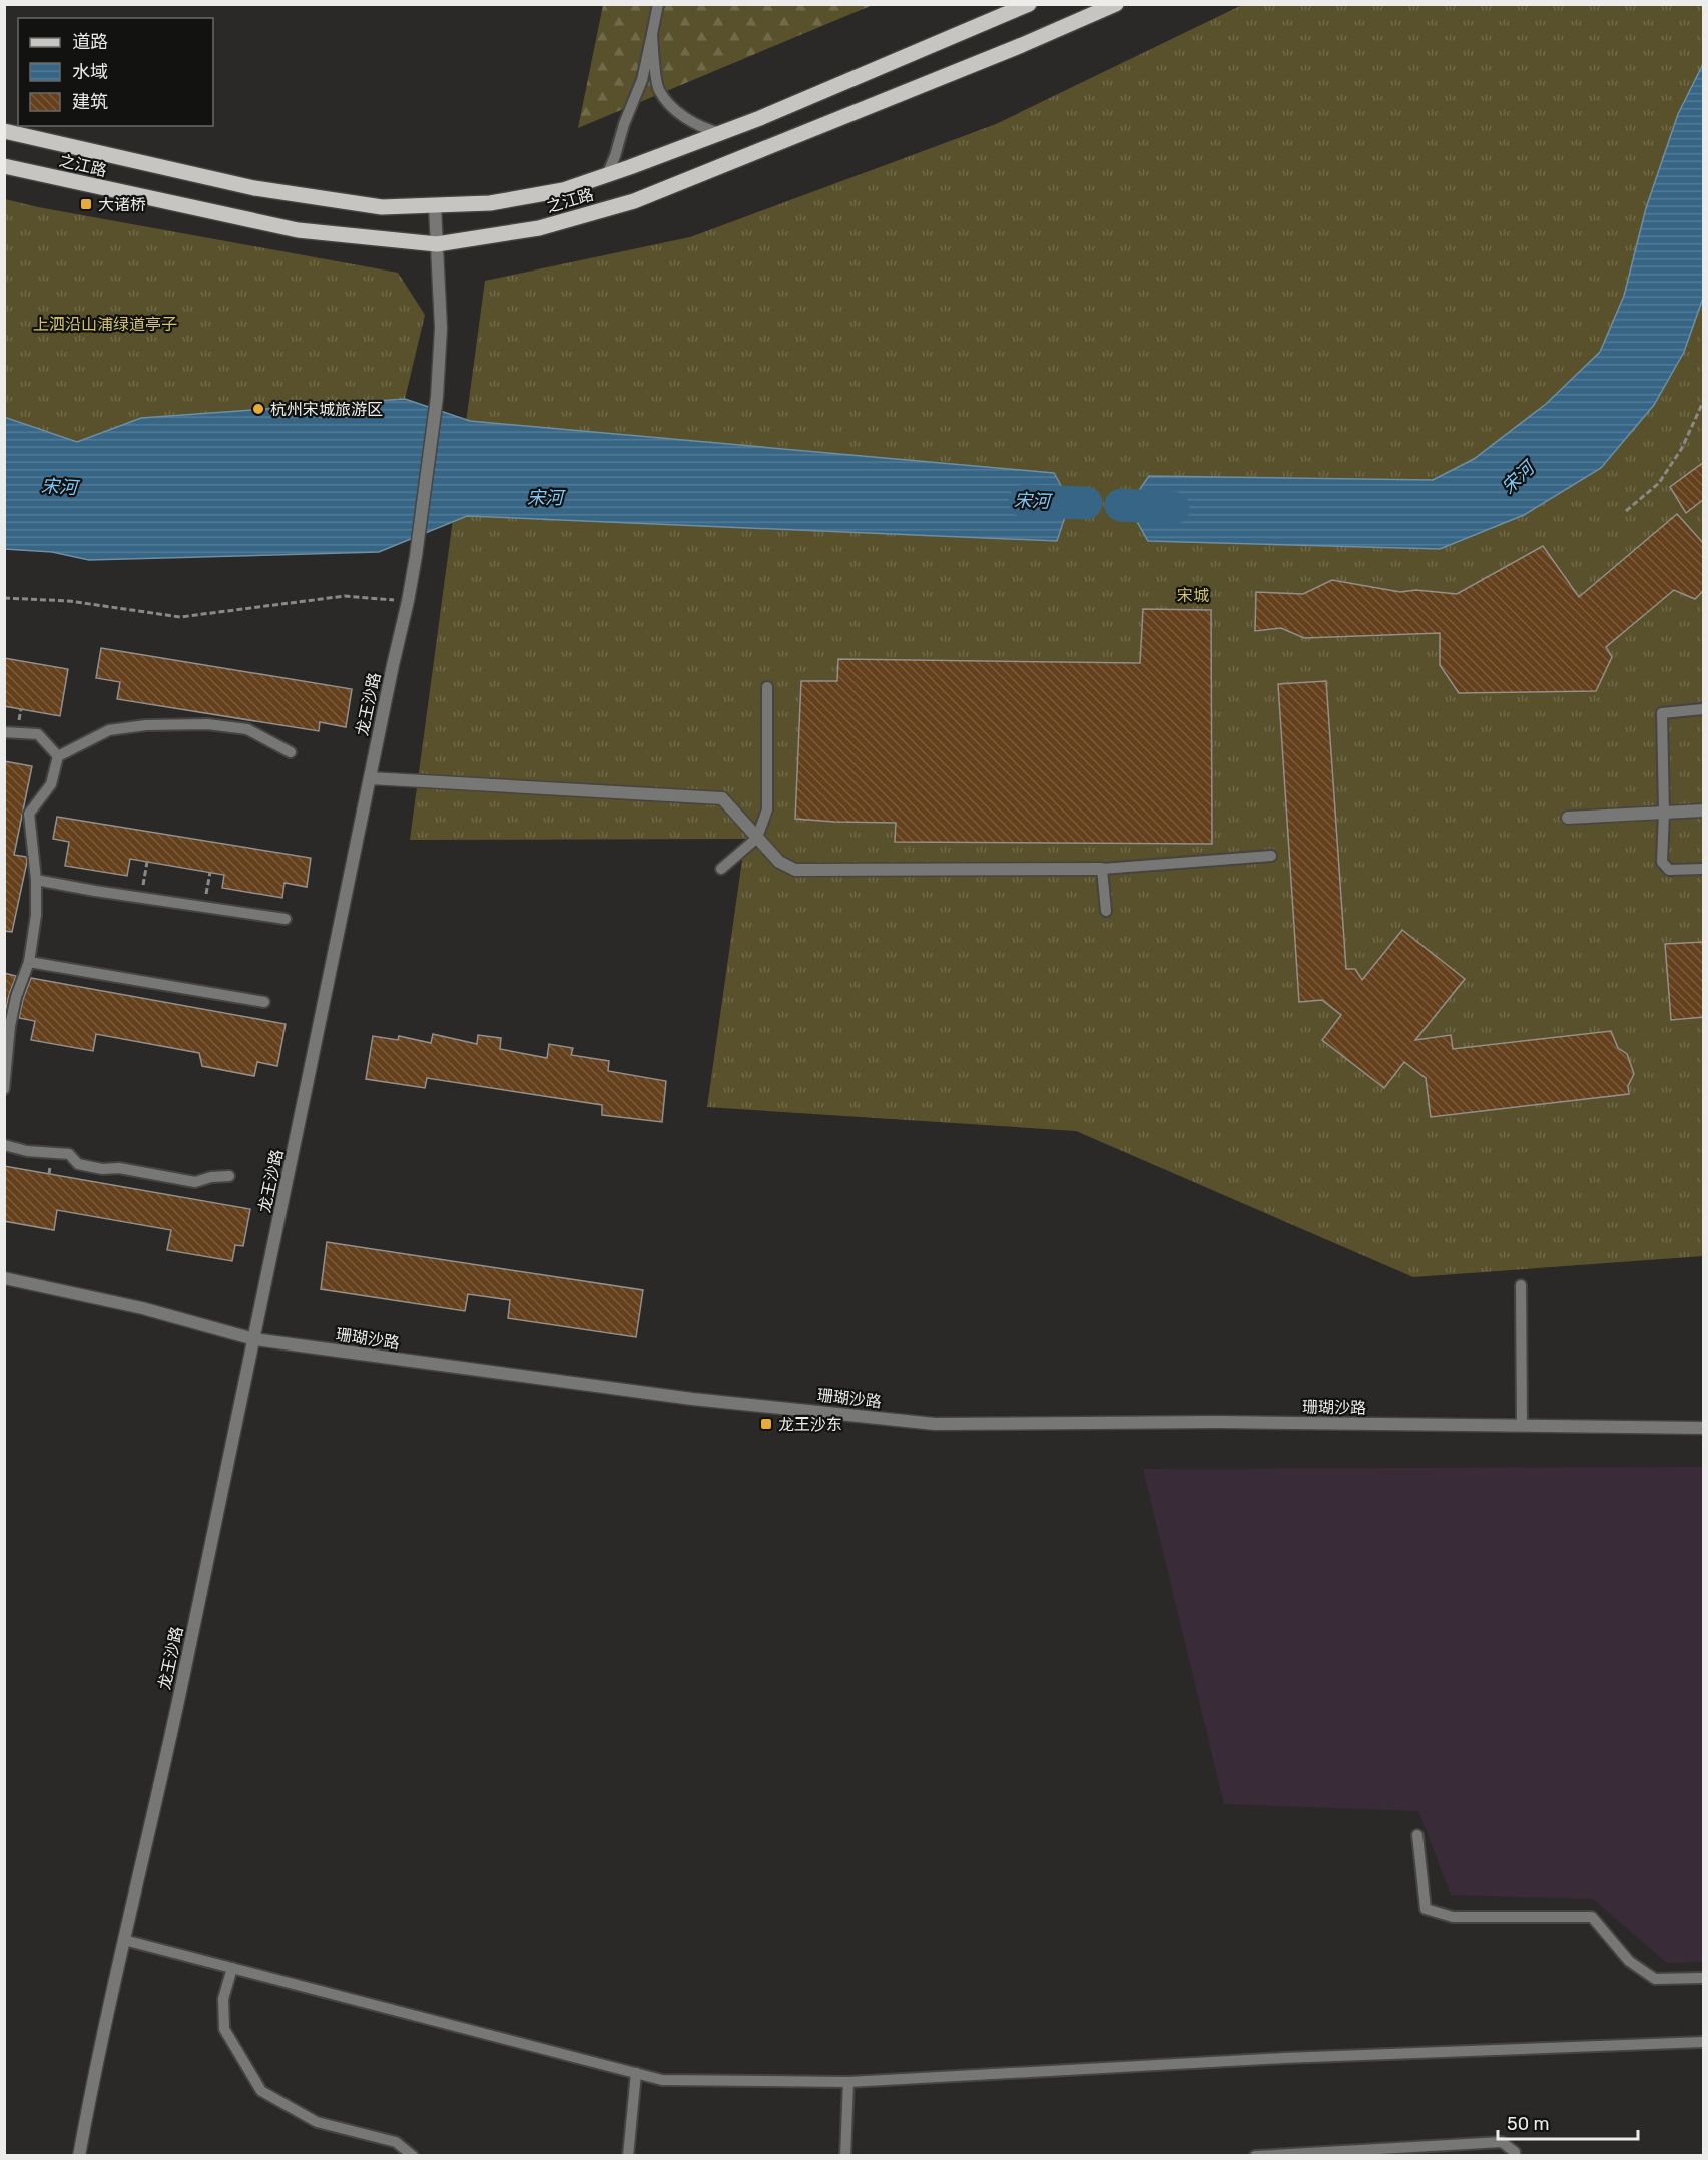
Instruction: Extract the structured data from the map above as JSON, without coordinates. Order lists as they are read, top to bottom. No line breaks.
{"streets":{"main road":["之江路"],"street":["龙王沙路","珊瑚沙路"]},"crossings":[["之江路","龙王沙路"],["龙王沙路","珊瑚沙路"]],"water":["宋河"],"parks":["上泗沿山浦绿道亭子","宋城"],"places":{"transit":["大诸桥","龙王沙东"],"other":["杭州宋城旅游区"]},"legend":["道路","水域","建筑"],"scale_bar":"50 m"}
